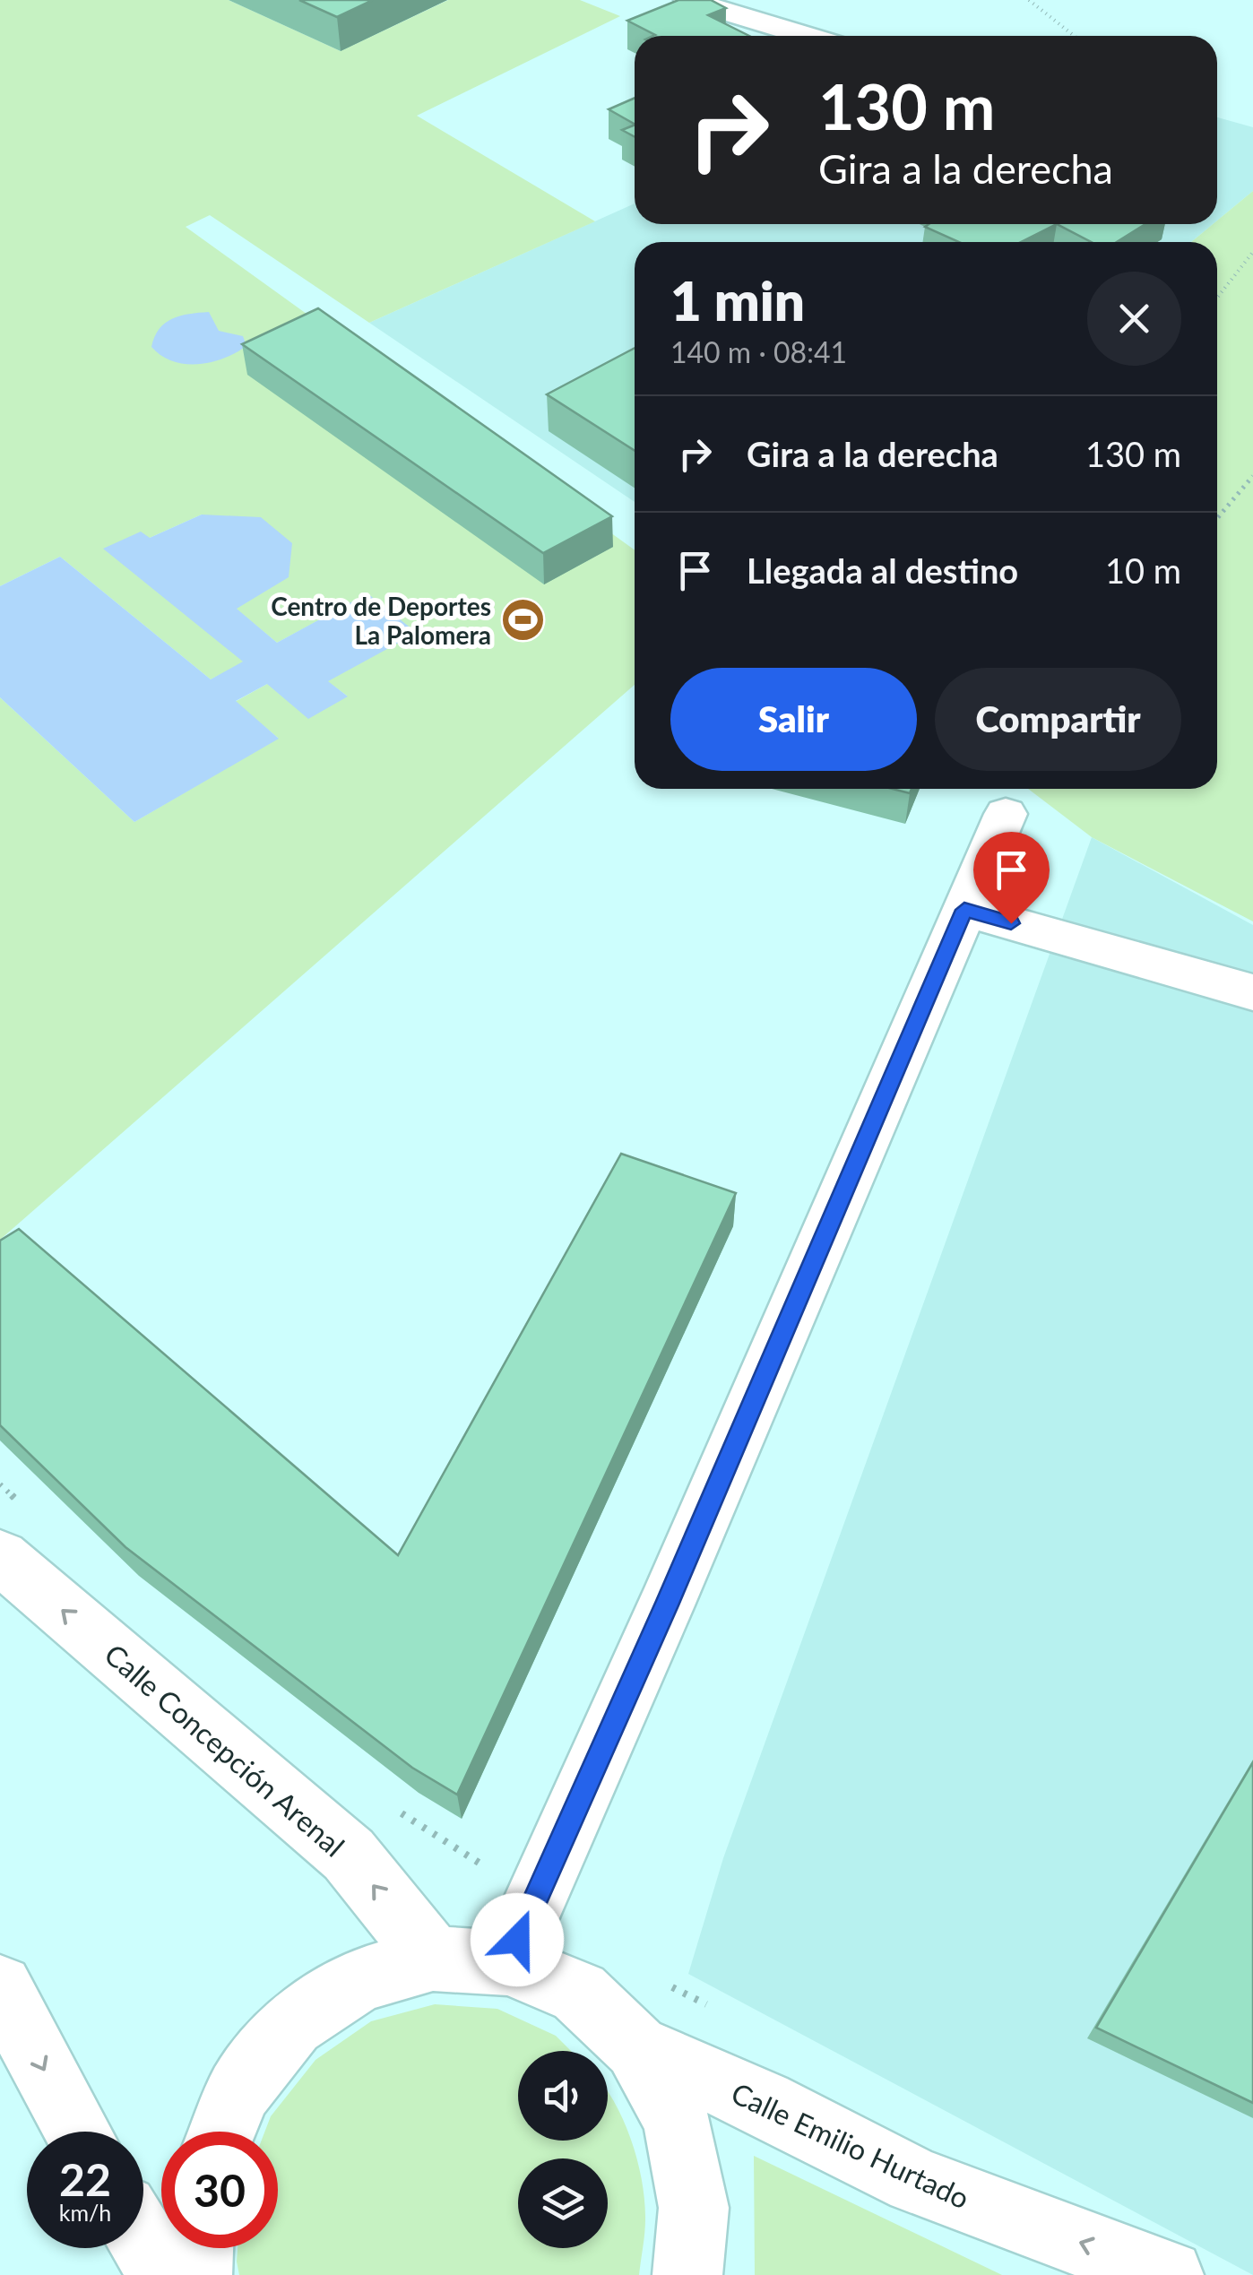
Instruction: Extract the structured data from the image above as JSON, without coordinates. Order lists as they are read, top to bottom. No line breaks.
{"streets":{"street":["Calle Concepción Arenal","Calle Emilio Hurtado"]},"one_way":["Calle Concepción Arenal","Calle Emilio Hurtado"],"places":{"sports":["Centro de Deportes La Palomera"]},"page":{"turn":["130 m","Gira a la derecha"],"heading":["1 min","140 m · 08:41"],"list":[{"name":"Gira a la derecha","value":"130 m"},{"name":"Llegada al destino","value":"10 m"}],"buttons":["Salir","Compartir"],"speed":"22 km/h","limit":"30"}}
